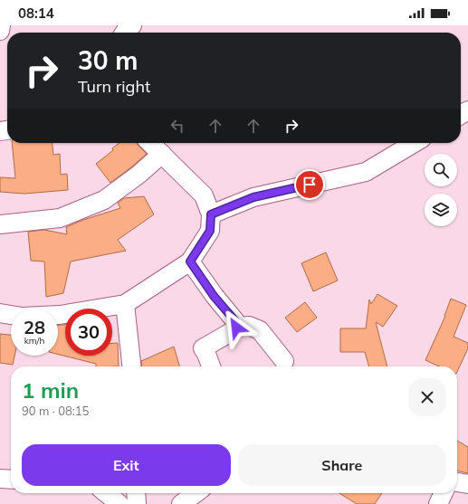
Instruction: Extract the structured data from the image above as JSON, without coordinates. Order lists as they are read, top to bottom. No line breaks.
{"page":{"status":"08:14","turn":["30 m","Turn right"],"speed":"28 km/h","limit":"30","heading":["1 min","90 m · 08:15"],"buttons":["Exit","Share"]}}
